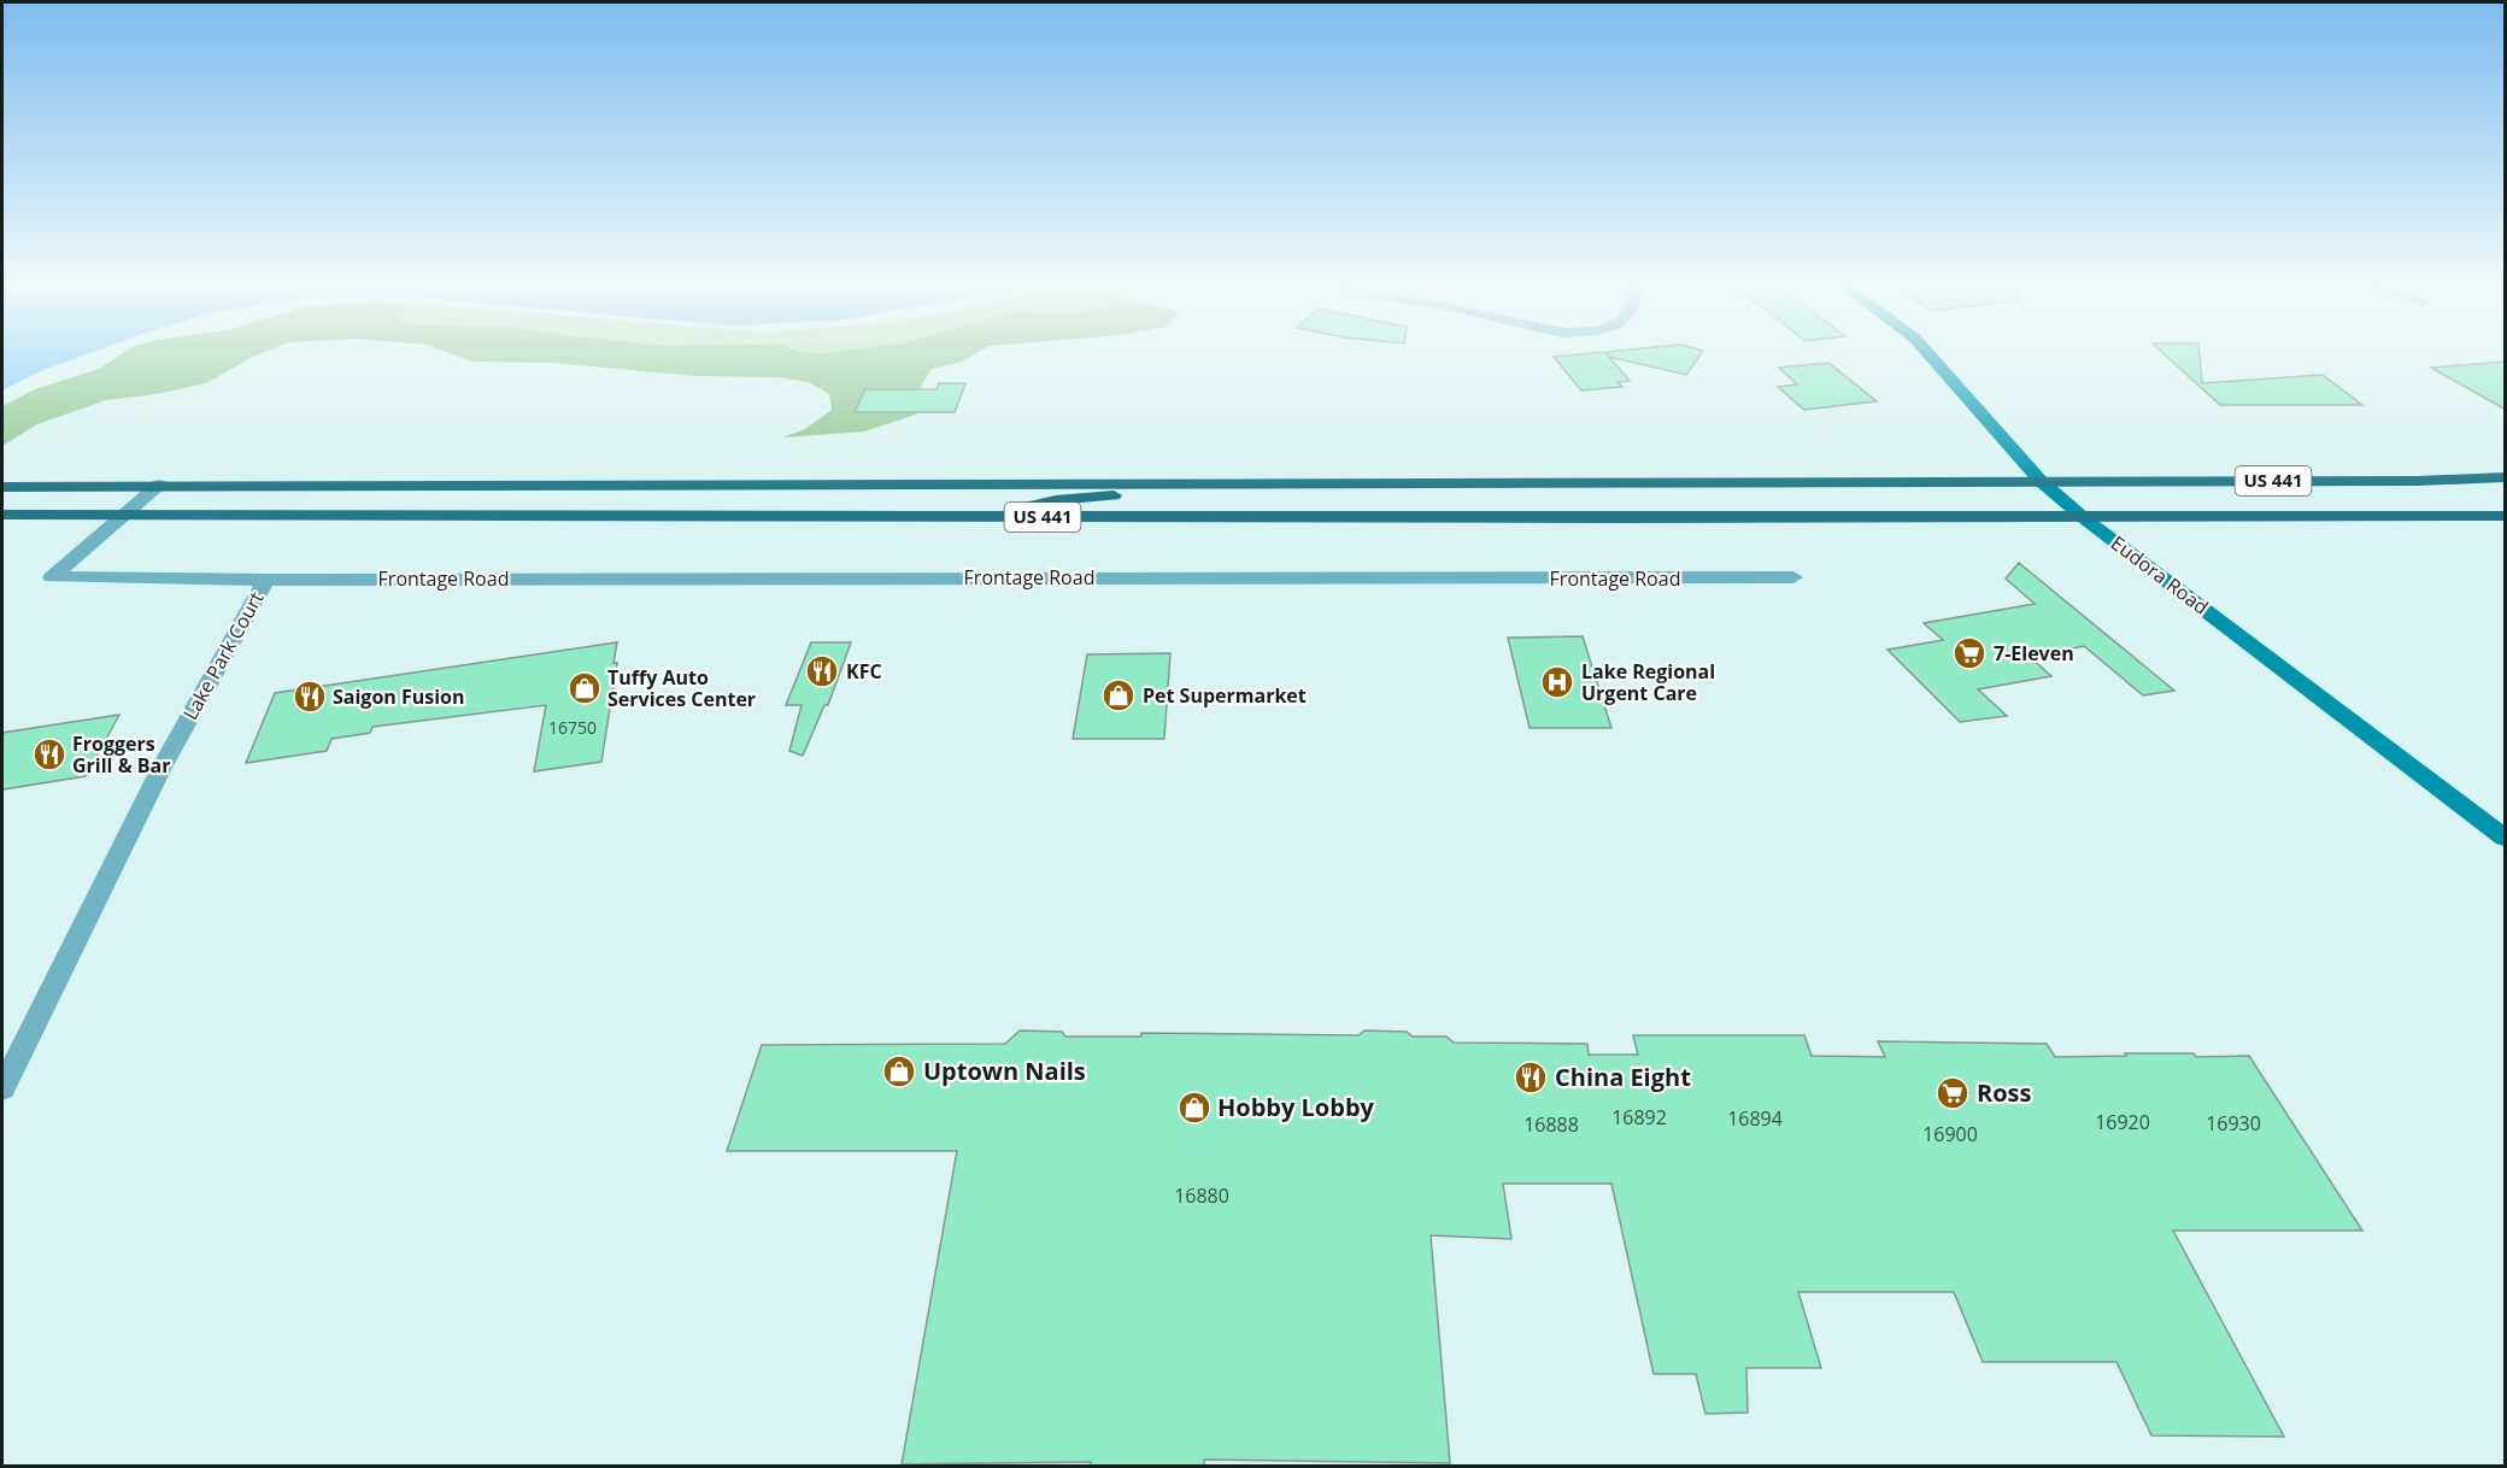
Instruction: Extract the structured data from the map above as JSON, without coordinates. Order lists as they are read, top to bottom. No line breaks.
{"streets":{"main road":["US 441"],"street":["Eudora Road","Frontage Road","Lake Park Court"]},"crossings":[["US 441","Eudora Road"],["US 441","Lake Park Court"],["Frontage Road","Lake Park Court"]],"places":{"supermarket":["7-Eleven","Ross"],"restaurant":["KFC","Saigon Fusion","Froggers Grill & Bar","China Eight"],"hospital":["Lake Regional Urgent Care"],"shop":["Tuffy Auto Services Center","Pet Supermarket","Uptown Nails","Hobby Lobby"]},"house_numbers":["16750","16892","16894","16920","16930","16888","16900","16880"]}
